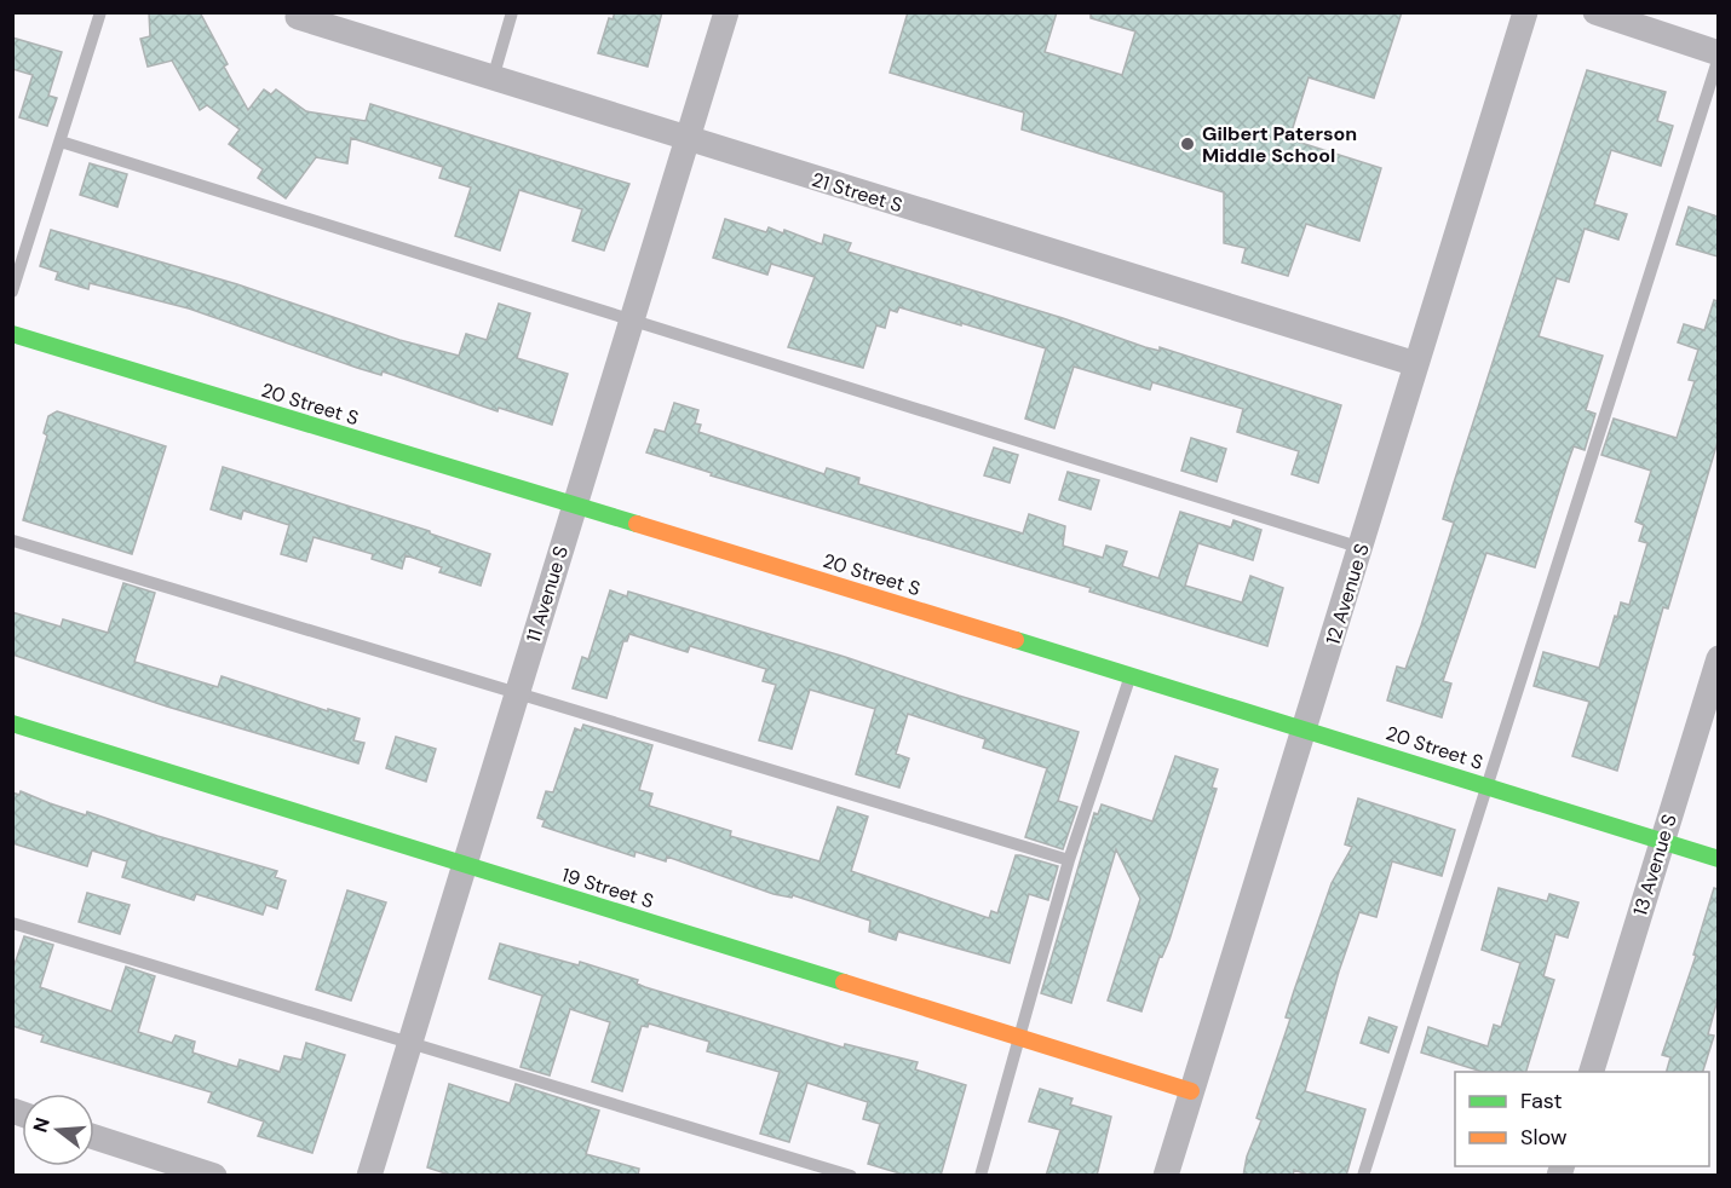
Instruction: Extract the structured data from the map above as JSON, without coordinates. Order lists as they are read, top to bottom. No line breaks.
{"streets":{"street":["21 Street S","20 Street S","11 Avenue S","12 Avenue S","13 Avenue S","19 Street S"]},"crossings":[["21 Street S","11 Avenue S"],["21 Street S","12 Avenue S"],["20 Street S","11 Avenue S"],["20 Street S","12 Avenue S"],["20 Street S","13 Avenue S"],["11 Avenue S","19 Street S"],["12 Avenue S","19 Street S"]],"places":["Gilbert Paterson Middle School"],"legend":["Fast","Slow"],"north":"left"}
